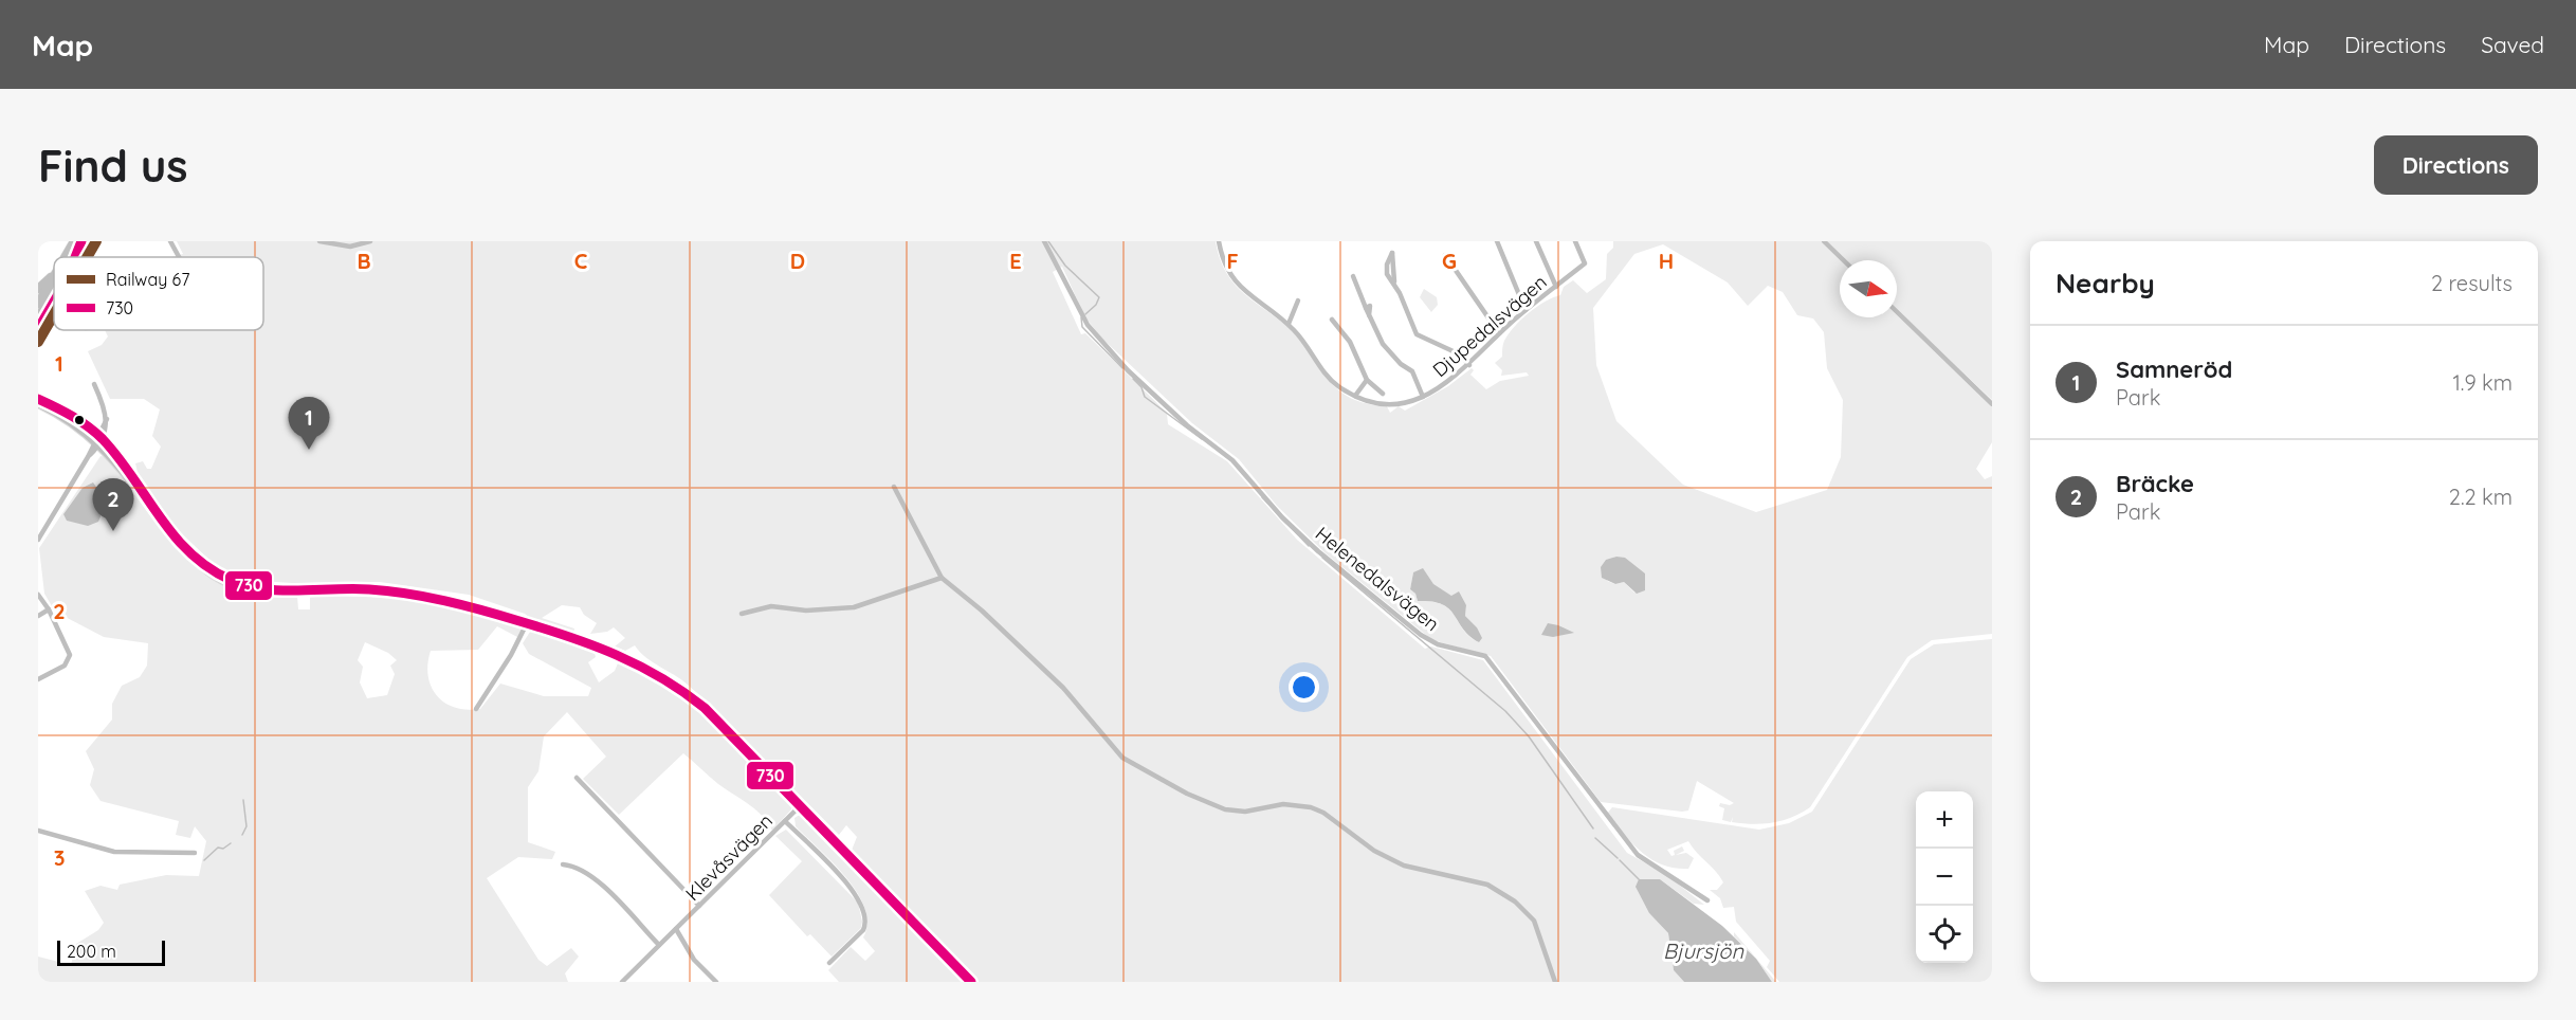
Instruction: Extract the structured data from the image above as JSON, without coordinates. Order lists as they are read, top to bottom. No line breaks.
{"streets":{"street":["Djupedalsvägen","Helenedalsvägen","Klevåsvägen"]},"water":["Bjursjön"],"lines":["rail line 67","transit line 730"],"legend":["Railway 67","730"],"scale_bar":"200 m","north":"right","page":{"header":"Map","nav":["Map","Directions","Saved"],"buttons":"Directions","title":"Find us","heading":["Nearby","2 results"],"list":[{"mark":"1","name":"Samneröd","note":"Park","value":"1.9 km"},{"mark":"2","name":"Bräcke","note":"Park","value":"2.2 km"}],"pins":["1","2"],"map_buttons":["+","−"],"scale":"200 m"},"grid":{"columns":["B","C","D","E","F","G","H"],"rows":["1","2","3"]}}
